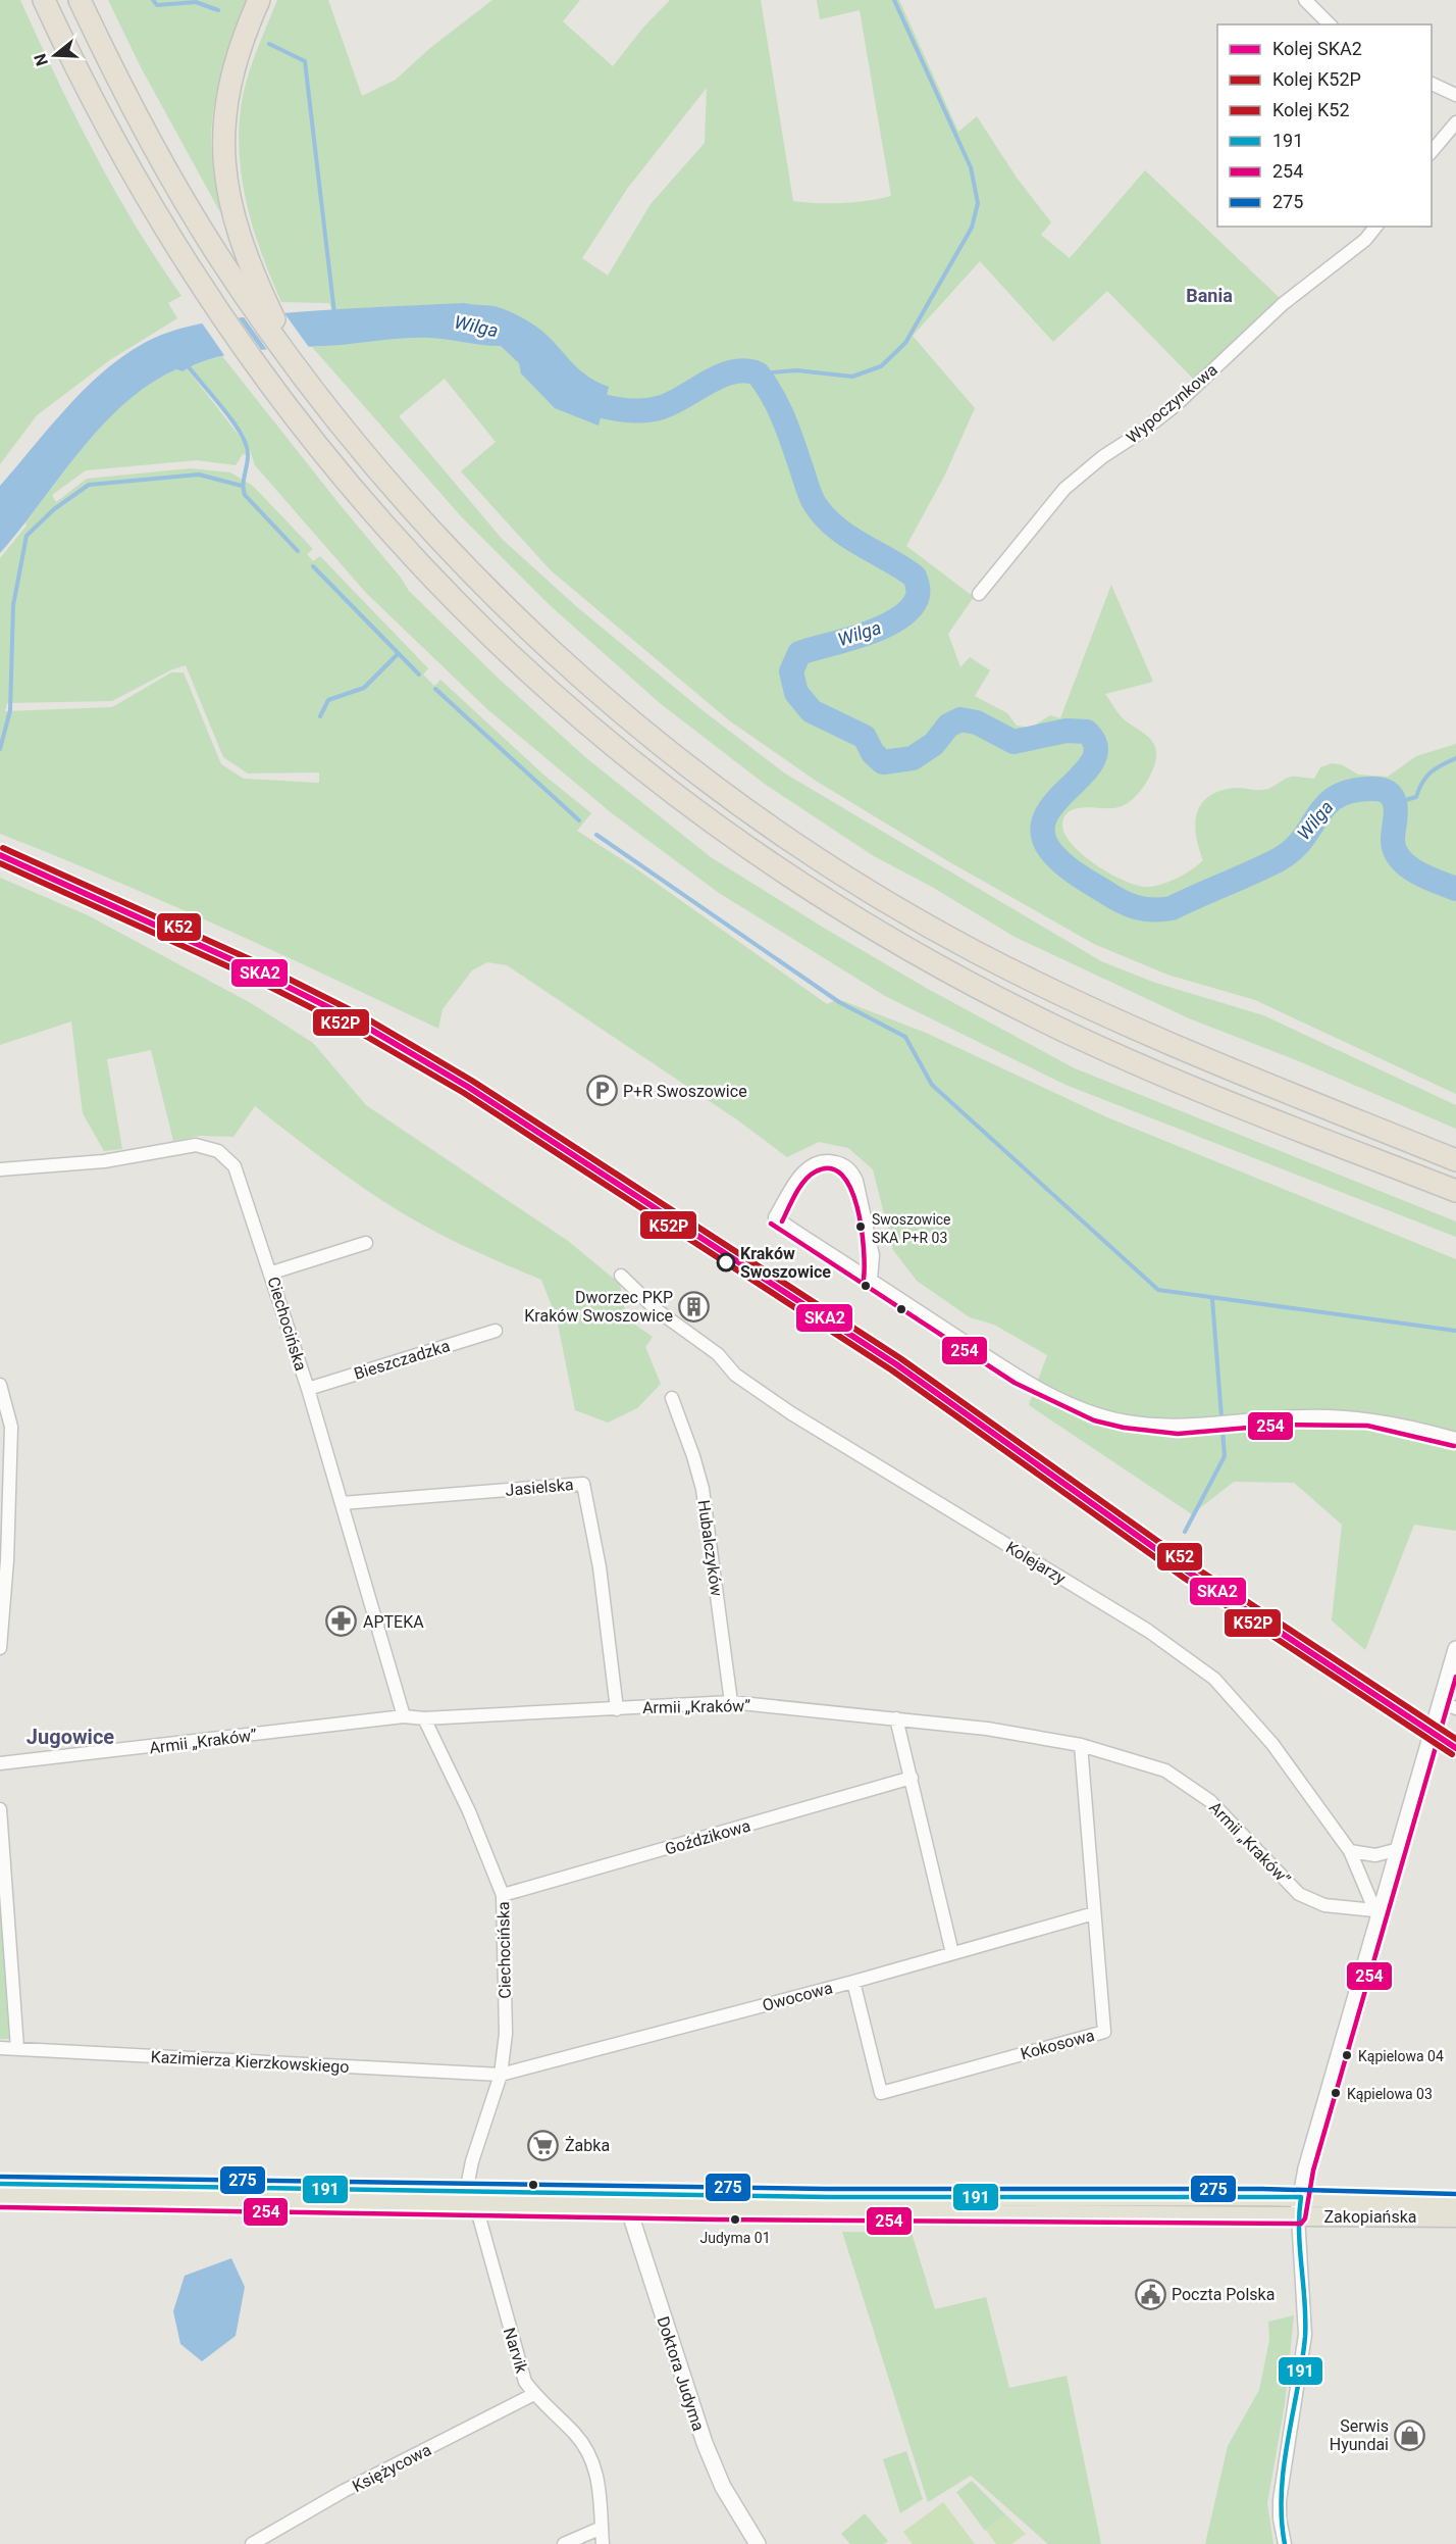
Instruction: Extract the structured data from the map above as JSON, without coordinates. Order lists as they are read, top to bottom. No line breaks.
{"streets":{"main road":["Zakopiańska"],"street":["Wypoczynkowa","Ciechocińska","Bieszczadzka","Jasielska","Hubalczyków","Kolejarzy","Armii „Kraków”","Goździkowa","Owocowa","Kokosowa","Kazimierza Kierzkowskiego","Narvik","Doktora Judyma","Księżycowa"]},"crossings":[["Ciechocińska","Bieszczadzka"],["Ciechocińska","Jasielska"],["Ciechocińska","Armii „Kraków”"],["Ciechocińska","Goździkowa"],["Ciechocińska","Owocowa"],["Ciechocińska","Kazimierza Kierzkowskiego"],["Ciechocińska","Zakopiańska"],["Ciechocińska","Narvik"],["Jasielska","Armii „Kraków”"],["Hubalczyków","Armii „Kraków”"],["Kolejarzy","Armii „Kraków”"],["Armii „Kraków”","Kokosowa"],["Owocowa","Kokosowa"],["Owocowa","Kazimierza Kierzkowskiego"],["Zakopiańska","Narvik"],["Zakopiańska","Doktora Judyma"],["Narvik","Księżycowa"]],"districts":["Bania","Jugowice"],"water":["Wilga"],"places":{"parking":["P+R Swoszowice"],"other":["Swoszowice SKA P+R 03","Kraków Swoszowice","Kąpielowa 04","Kąpielowa 03","Judyma 01"],"building":["Dworzec PKP Kraków Swoszowice"],"pharmacy":["APTEKA"],"supermarket":["Żabka"],"public building":["Poczta Polska"],"shop":["Serwis Hyundai"]},"lines":["rail line K52","rail line SKA2","rail line K52P","transit line 254","transit line 275","transit line 191"],"legend":["Kolej SKA2","Kolej K52P","Kolej K52","191","254","275"],"north":"left"}
